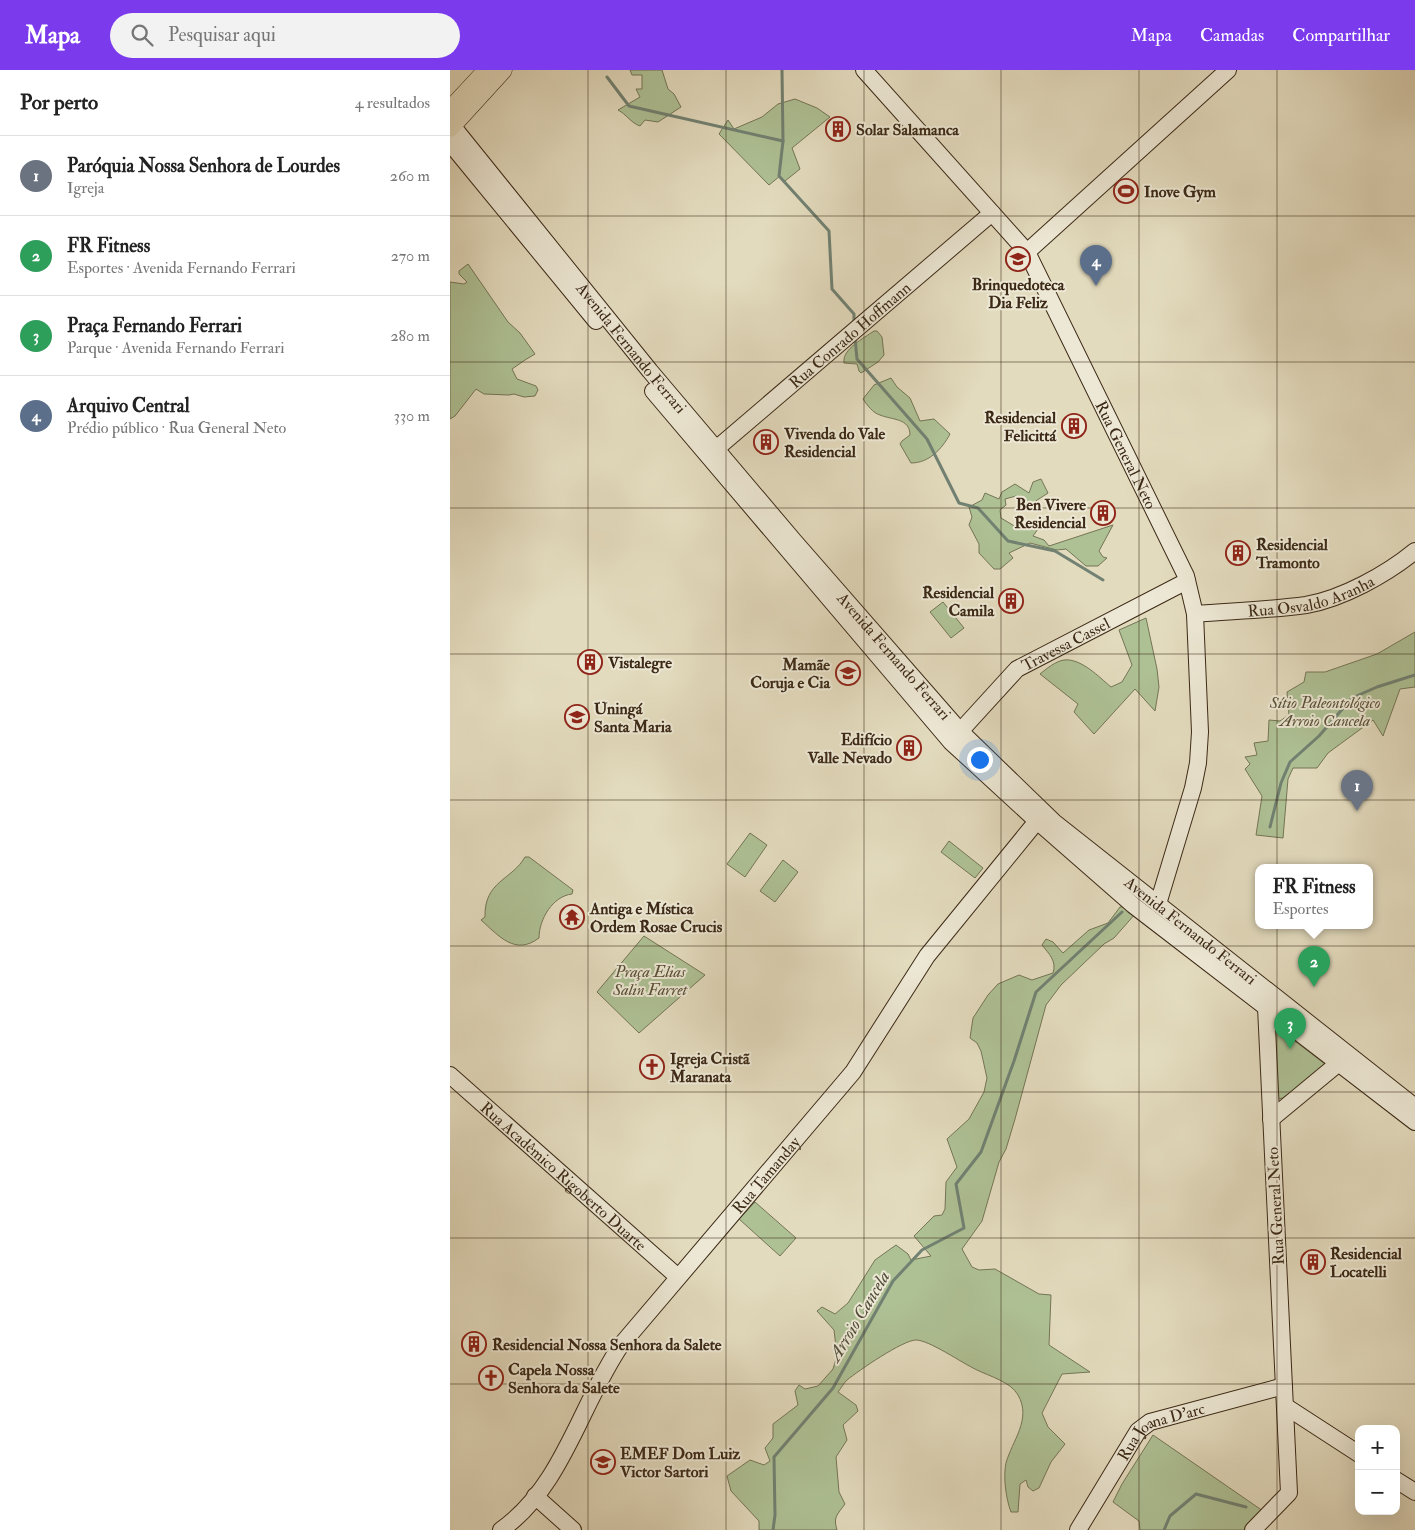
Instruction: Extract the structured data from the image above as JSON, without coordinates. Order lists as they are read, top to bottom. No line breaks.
{"streets":{"main road":["Rua Conrado Hoffmann","Avenida Fernando Ferrari","Rua General Neto","Rua Osvaldo Aranha","Travessa Cassel","Rua Tamanday","Rua Acadêmico Rigoberto Duarte","Rua Joana D'arc"]},"crossings":[["Rua Conrado Hoffmann","Avenida Fernando Ferrari"],["Rua Conrado Hoffmann","Rua General Neto"],["Avenida Fernando Ferrari","Rua General Neto"],["Avenida Fernando Ferrari","Travessa Cassel"],["Avenida Fernando Ferrari","Rua Tamanday"],["Rua General Neto","Rua Osvaldo Aranha"],["Rua General Neto","Travessa Cassel"],["Rua General Neto","Rua Joana D'arc"],["Rua Tamanday","Rua Acadêmico Rigoberto Duarte"]],"water":["Arroio Cancela"],"parks":["Sítio Paleontológico Arroio Cancela","Praça Elias Salin Farret"],"places":{"building":["Solar Salamanca","Residencial Felicittá","Vivenda do Vale Residencial","Ben Vivere Residencial","Residencial Tramonto","Residencial Camila","Vistalegre","Edifício Valle Nevado","Residencial Locatelli","Residencial Nossa Senhora da Salete"],"sports":["Inove Gym"],"school or university":["Brinquedoteca Dia Feliz","Mamãe Coruja e Cia","Uningá Santa Maria","EMEF Dom Luiz Victor Sartori"],"temple":["Antiga e Mística Ordem Rosae Crucis"],"church":["Igreja Cristã Maranata","Capela Nossa Senhora da Salete"]},"page":{"header":"Mapa","search":"Pesquisar aqui","nav":["Mapa","Camadas","Compartilhar"],"heading":["Por perto","4 resultados"],"list":[{"mark":"1","name":"Paróquia Nossa Senhora de Lourdes","note":"Igreja","value":"260 m"},{"mark":"2","name":"FR Fitness","note":"Esportes · Avenida Fernando Ferrari","value":"270 m"},{"mark":"3","name":"Praça Fernando Ferrari","note":"Parque · Avenida Fernando Ferrari","value":"280 m"},{"mark":"4","name":"Arquivo Central","note":"Prédio público · Rua General Neto","value":"330 m"}],"pins":["4","1","2","3"],"popup":["FR Fitness","Esportes"],"map_buttons":["+","−"]}}
